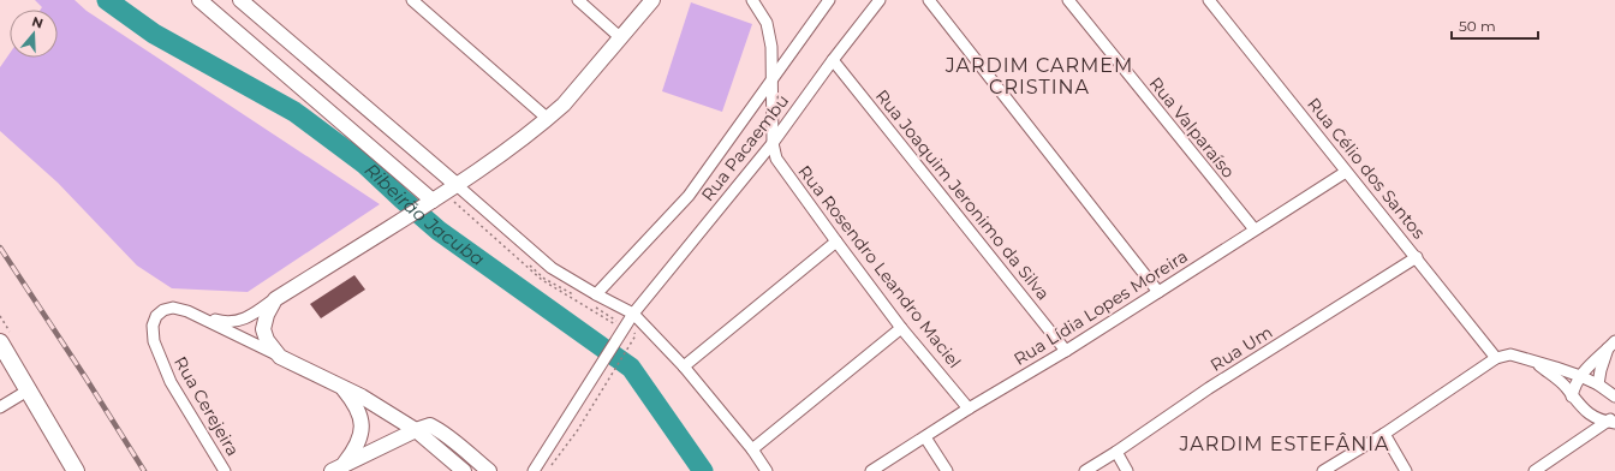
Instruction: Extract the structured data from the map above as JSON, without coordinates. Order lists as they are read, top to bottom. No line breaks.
{"streets":{"street":["Rua Valparaíso","Rua Pacaembú","Rua Célio dos Santos","Rua Joaquim Jeronimo da Silva","Rua Rosendro Leandro Maciel","Rua Lídia Lopes Moreira","Rua Um","Rua Cerejeira"]},"crossings":[["Rua Valparaíso","Rua Lídia Lopes Moreira"],["Rua Pacaembú","Rua Joaquim Jeronimo da Silva"],["Rua Pacaembú","Rua Rosendro Leandro Maciel"],["Rua Célio dos Santos","Rua Lídia Lopes Moreira"],["Rua Célio dos Santos","Rua Um"],["Rua Joaquim Jeronimo da Silva","Rua Lídia Lopes Moreira"],["Rua Rosendro Leandro Maciel","Rua Lídia Lopes Moreira"]],"districts":["JARDIM CARMEM CRISTINA","JARDIM ESTEFÂNIA"],"water":["Ribeirão Jacuba"],"scale_bar":"50 m","north":"top"}
